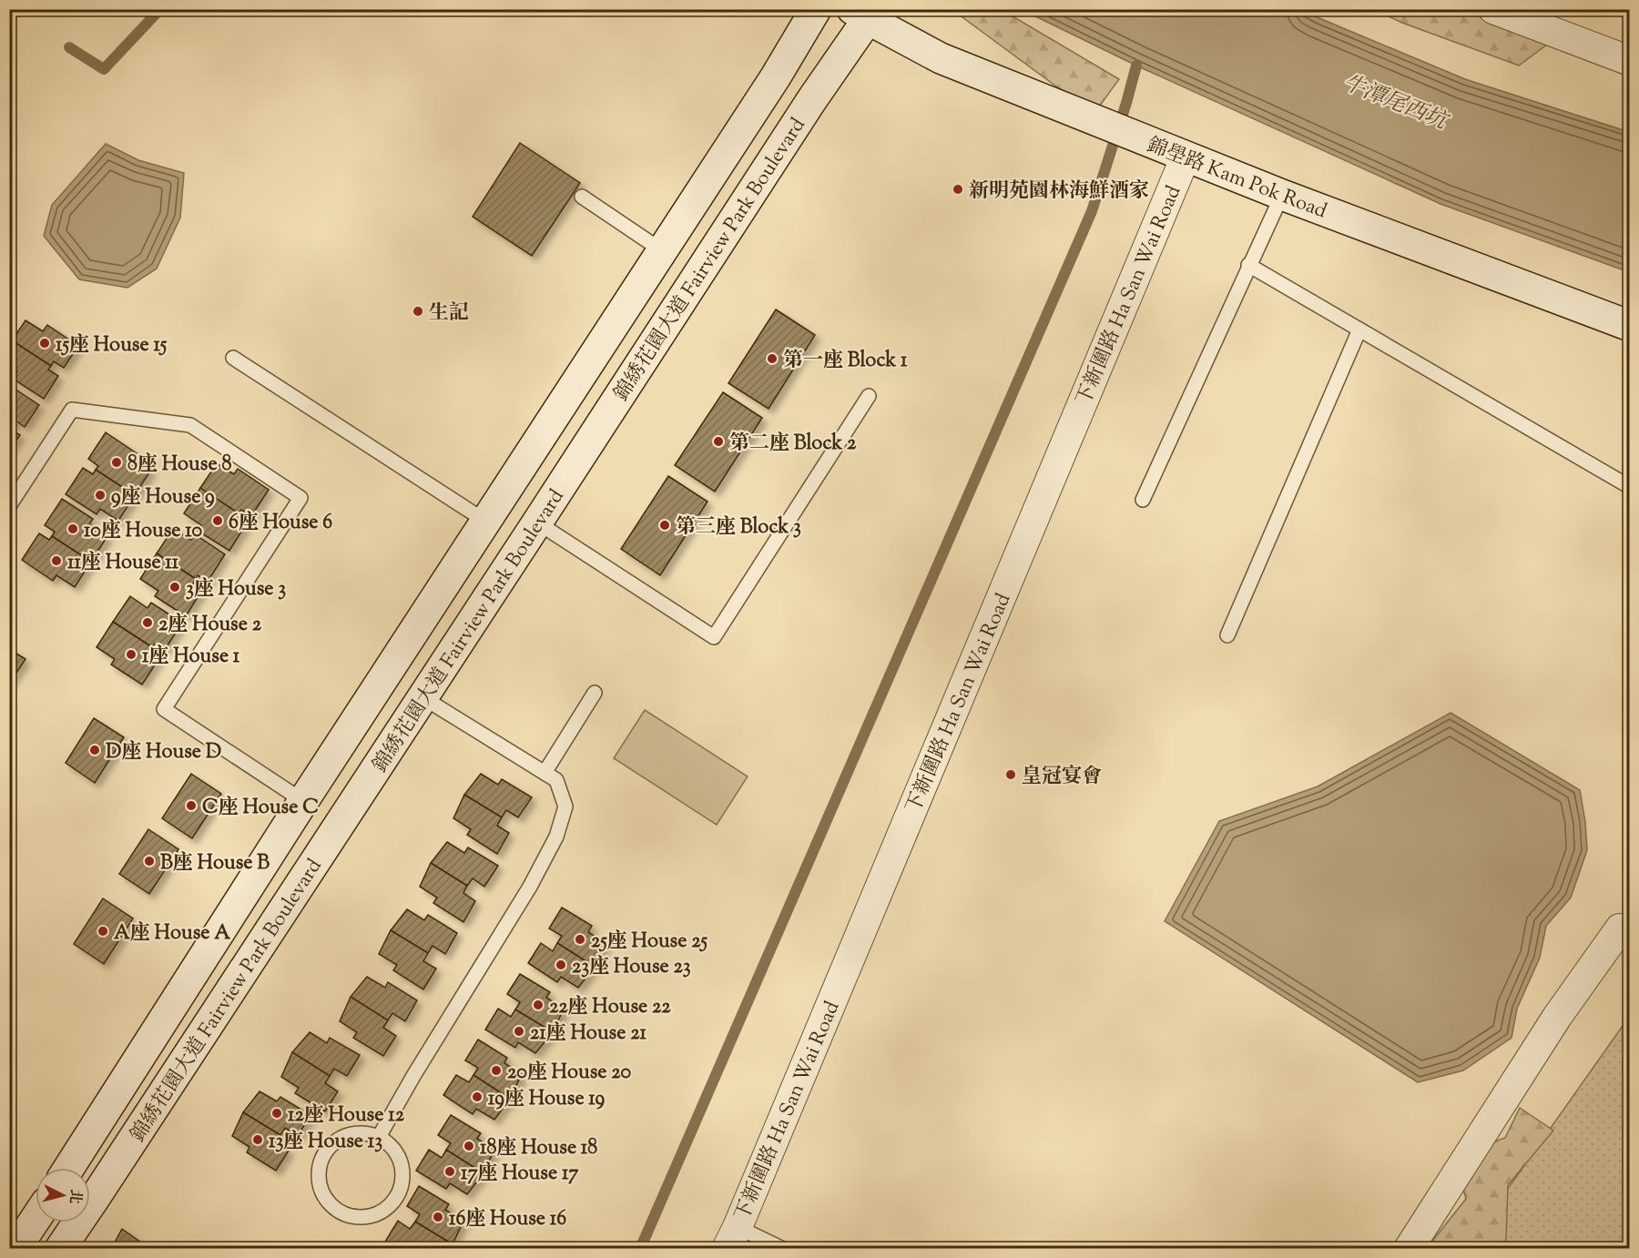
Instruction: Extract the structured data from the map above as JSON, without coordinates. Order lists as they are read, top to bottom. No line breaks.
{"streets":{"street":["錦壆路 Kam Pok Road","錦綉花園大道 Fairview Park Boulevard","下新圍路 Ha San Wai Road"]},"crossings":[["錦壆路 Kam Pok Road","錦綉花園大道 Fairview Park Boulevard"],["錦壆路 Kam Pok Road","下新圍路 Ha San Wai Road"]],"water":["牛潭尾西坑"],"places":["新明苑園林海鮮酒家","生記","15座 House 15","第一座 Block 1","第二座 Block 2","8座 House 8","9座 House 9","6座 House 6","第三座 Block 3","10座 House 10","11座 House 11","3座 House 3","2座 House 2","1座 House 1","D座 House D","皇冠宴會","C座 House C","B座 House B","A座 House A","25座 House 25","23座 House 23","22座 House 22","21座 House 21","20座 House 20","19座 House 19","12座 House 12","13座 House 13","18座 House 18","17座 House 17","16座 House 16"],"north":"right"}
